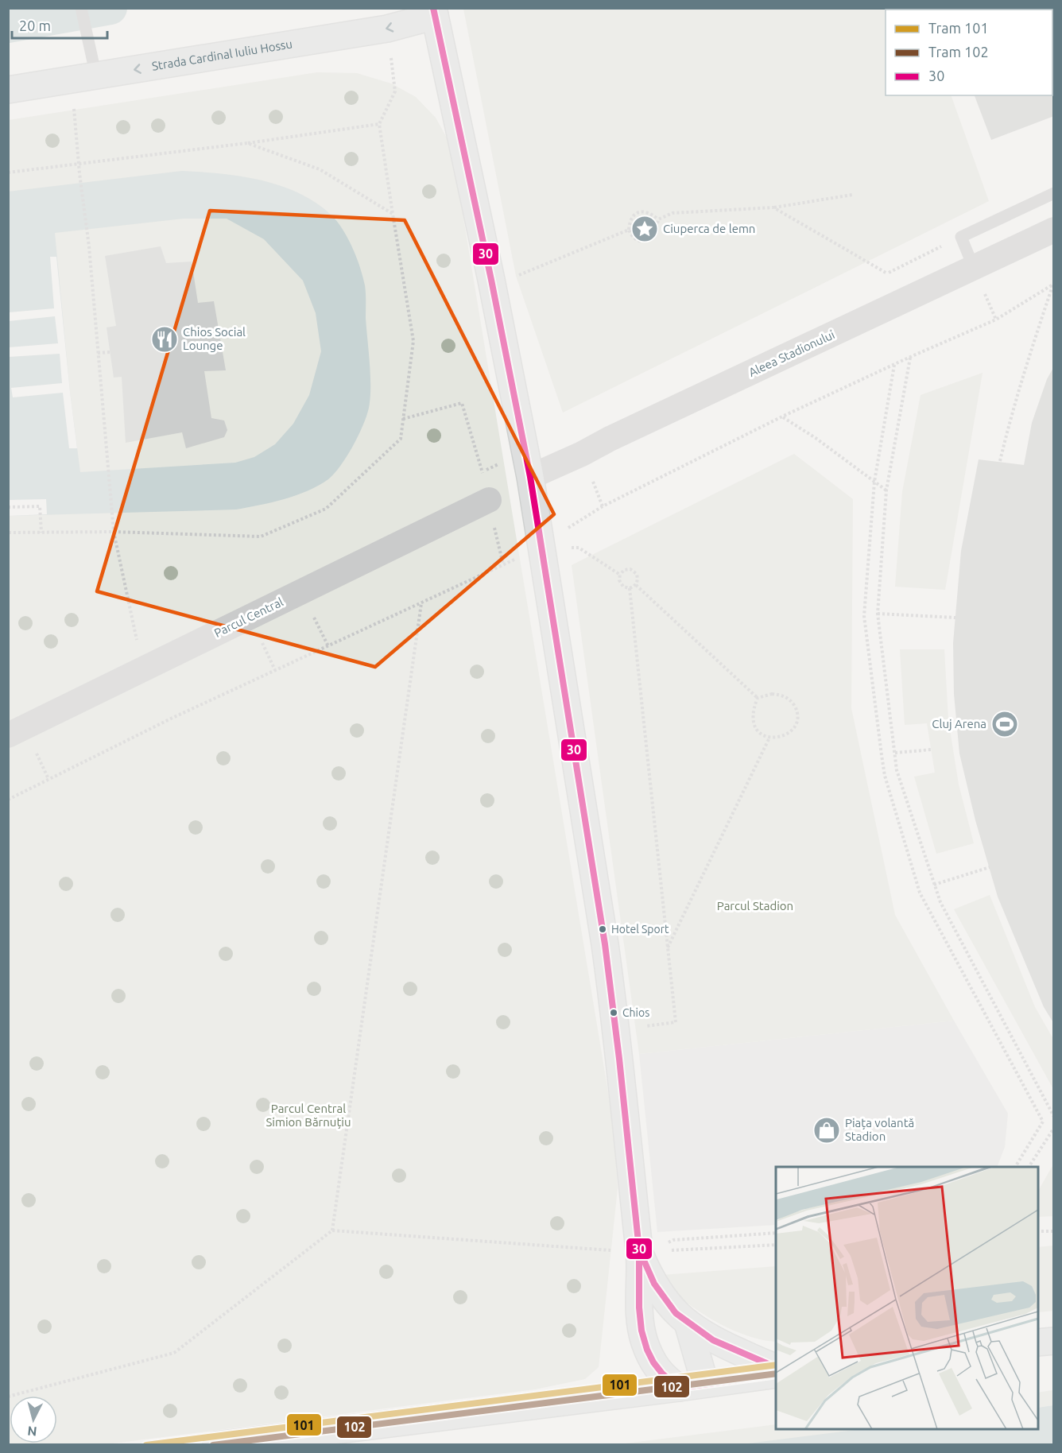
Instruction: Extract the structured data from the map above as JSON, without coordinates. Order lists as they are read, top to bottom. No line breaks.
{"streets":{"main road":["Strada Cardinal Iuliu Hossu"],"street":["Aleea Stadionului","Parcul Central"]},"one_way":["Strada Cardinal Iuliu Hossu"],"parks":["Parcul Stadion","Parcul Central Simion Bărnuțiu"],"places":{"place":["Ciuperca de lemn"],"restaurant":["Chios Social Lounge"],"sports":["Cluj Arena"],"other":["Hotel Sport","Chios"],"shop":["Piața volantă Stadion"]},"lines":["transit line 30","tram line 101","tram line 102"],"legend":["Tram 101","Tram 102","30"],"scale_bar":"20 m","north":"bottom"}
